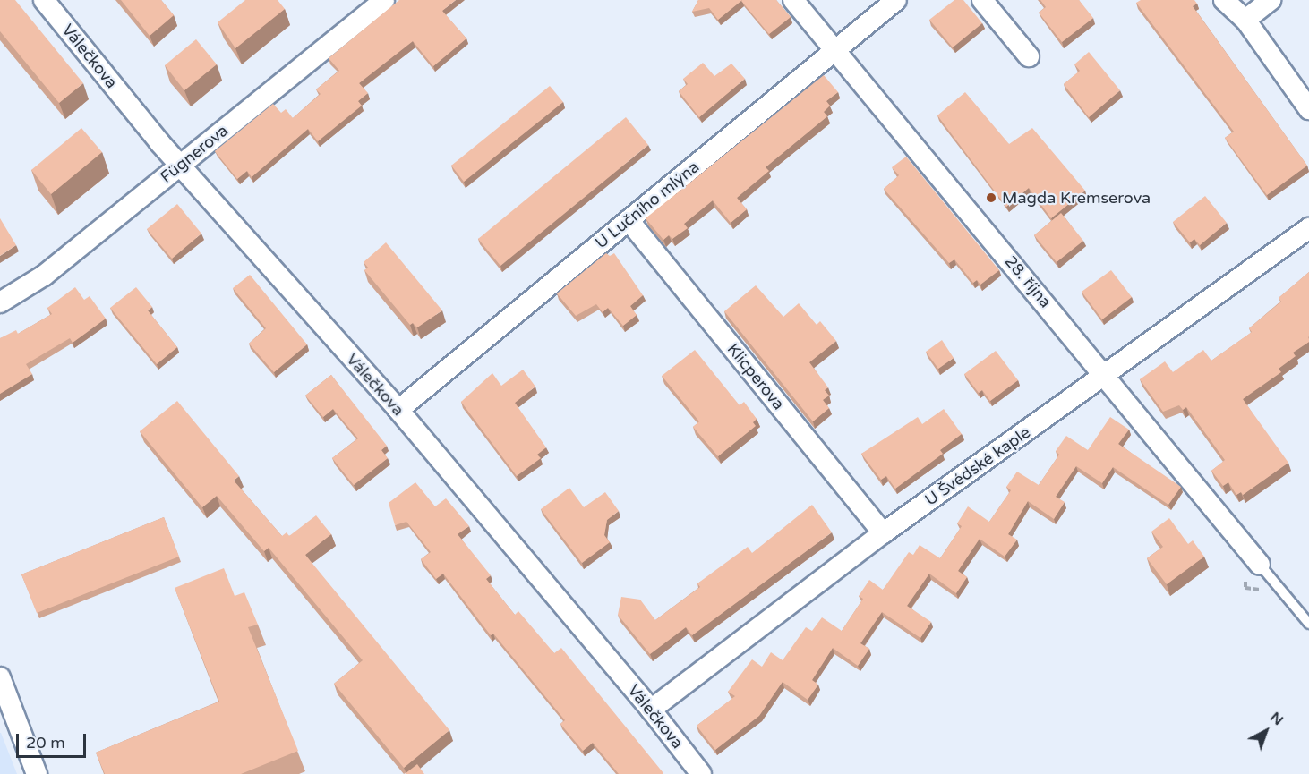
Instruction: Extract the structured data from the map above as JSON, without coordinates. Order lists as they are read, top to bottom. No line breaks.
{"streets":{"street":["Válečkova","Fügnerova","U Lučního mlýna","28. října","Klicperova","U Švédské kaple"]},"crossings":[["Válečkova","Fügnerova"],["Válečkova","U Lučního mlýna"],["Válečkova","U Švédské kaple"],["U Lučního mlýna","28. října"],["U Lučního mlýna","Klicperova"],["28. října","U Švédské kaple"],["Klicperova","U Švédské kaple"]],"places":["Magda Kremserova"],"scale_bar":"20 m","north":"top right"}
